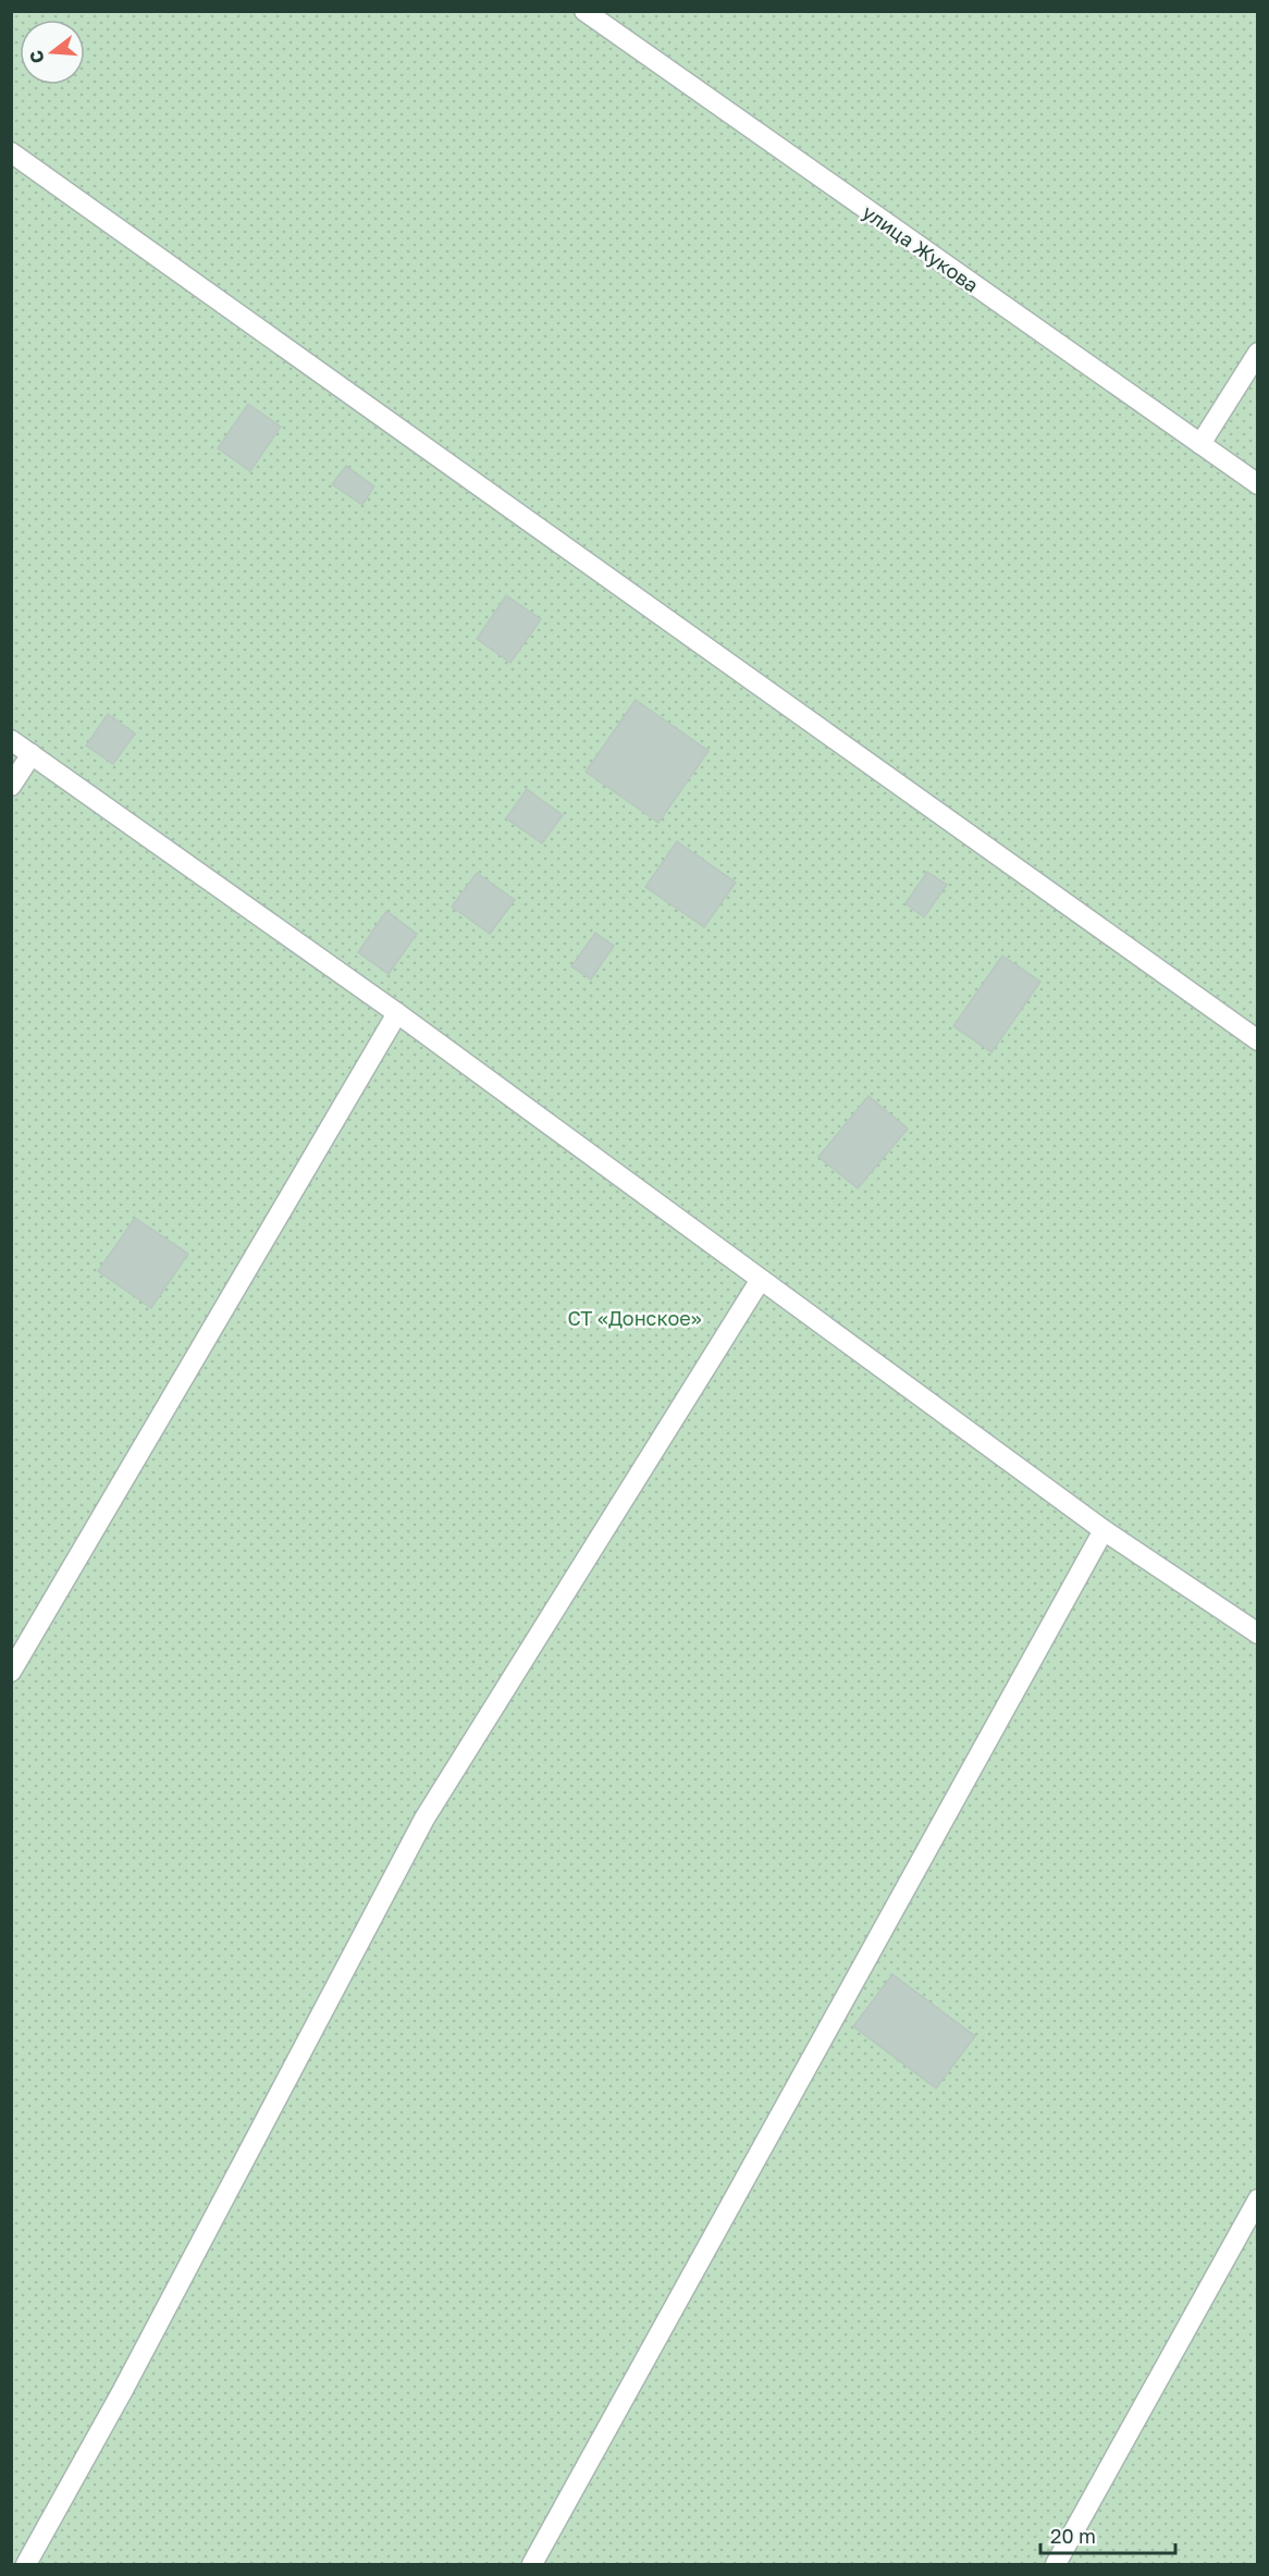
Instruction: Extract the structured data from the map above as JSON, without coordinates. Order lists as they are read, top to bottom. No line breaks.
{"streets":{"lane":["улица Жукова"]},"parks":["СТ «Донское»"],"scale_bar":"20 m","north":"left"}
